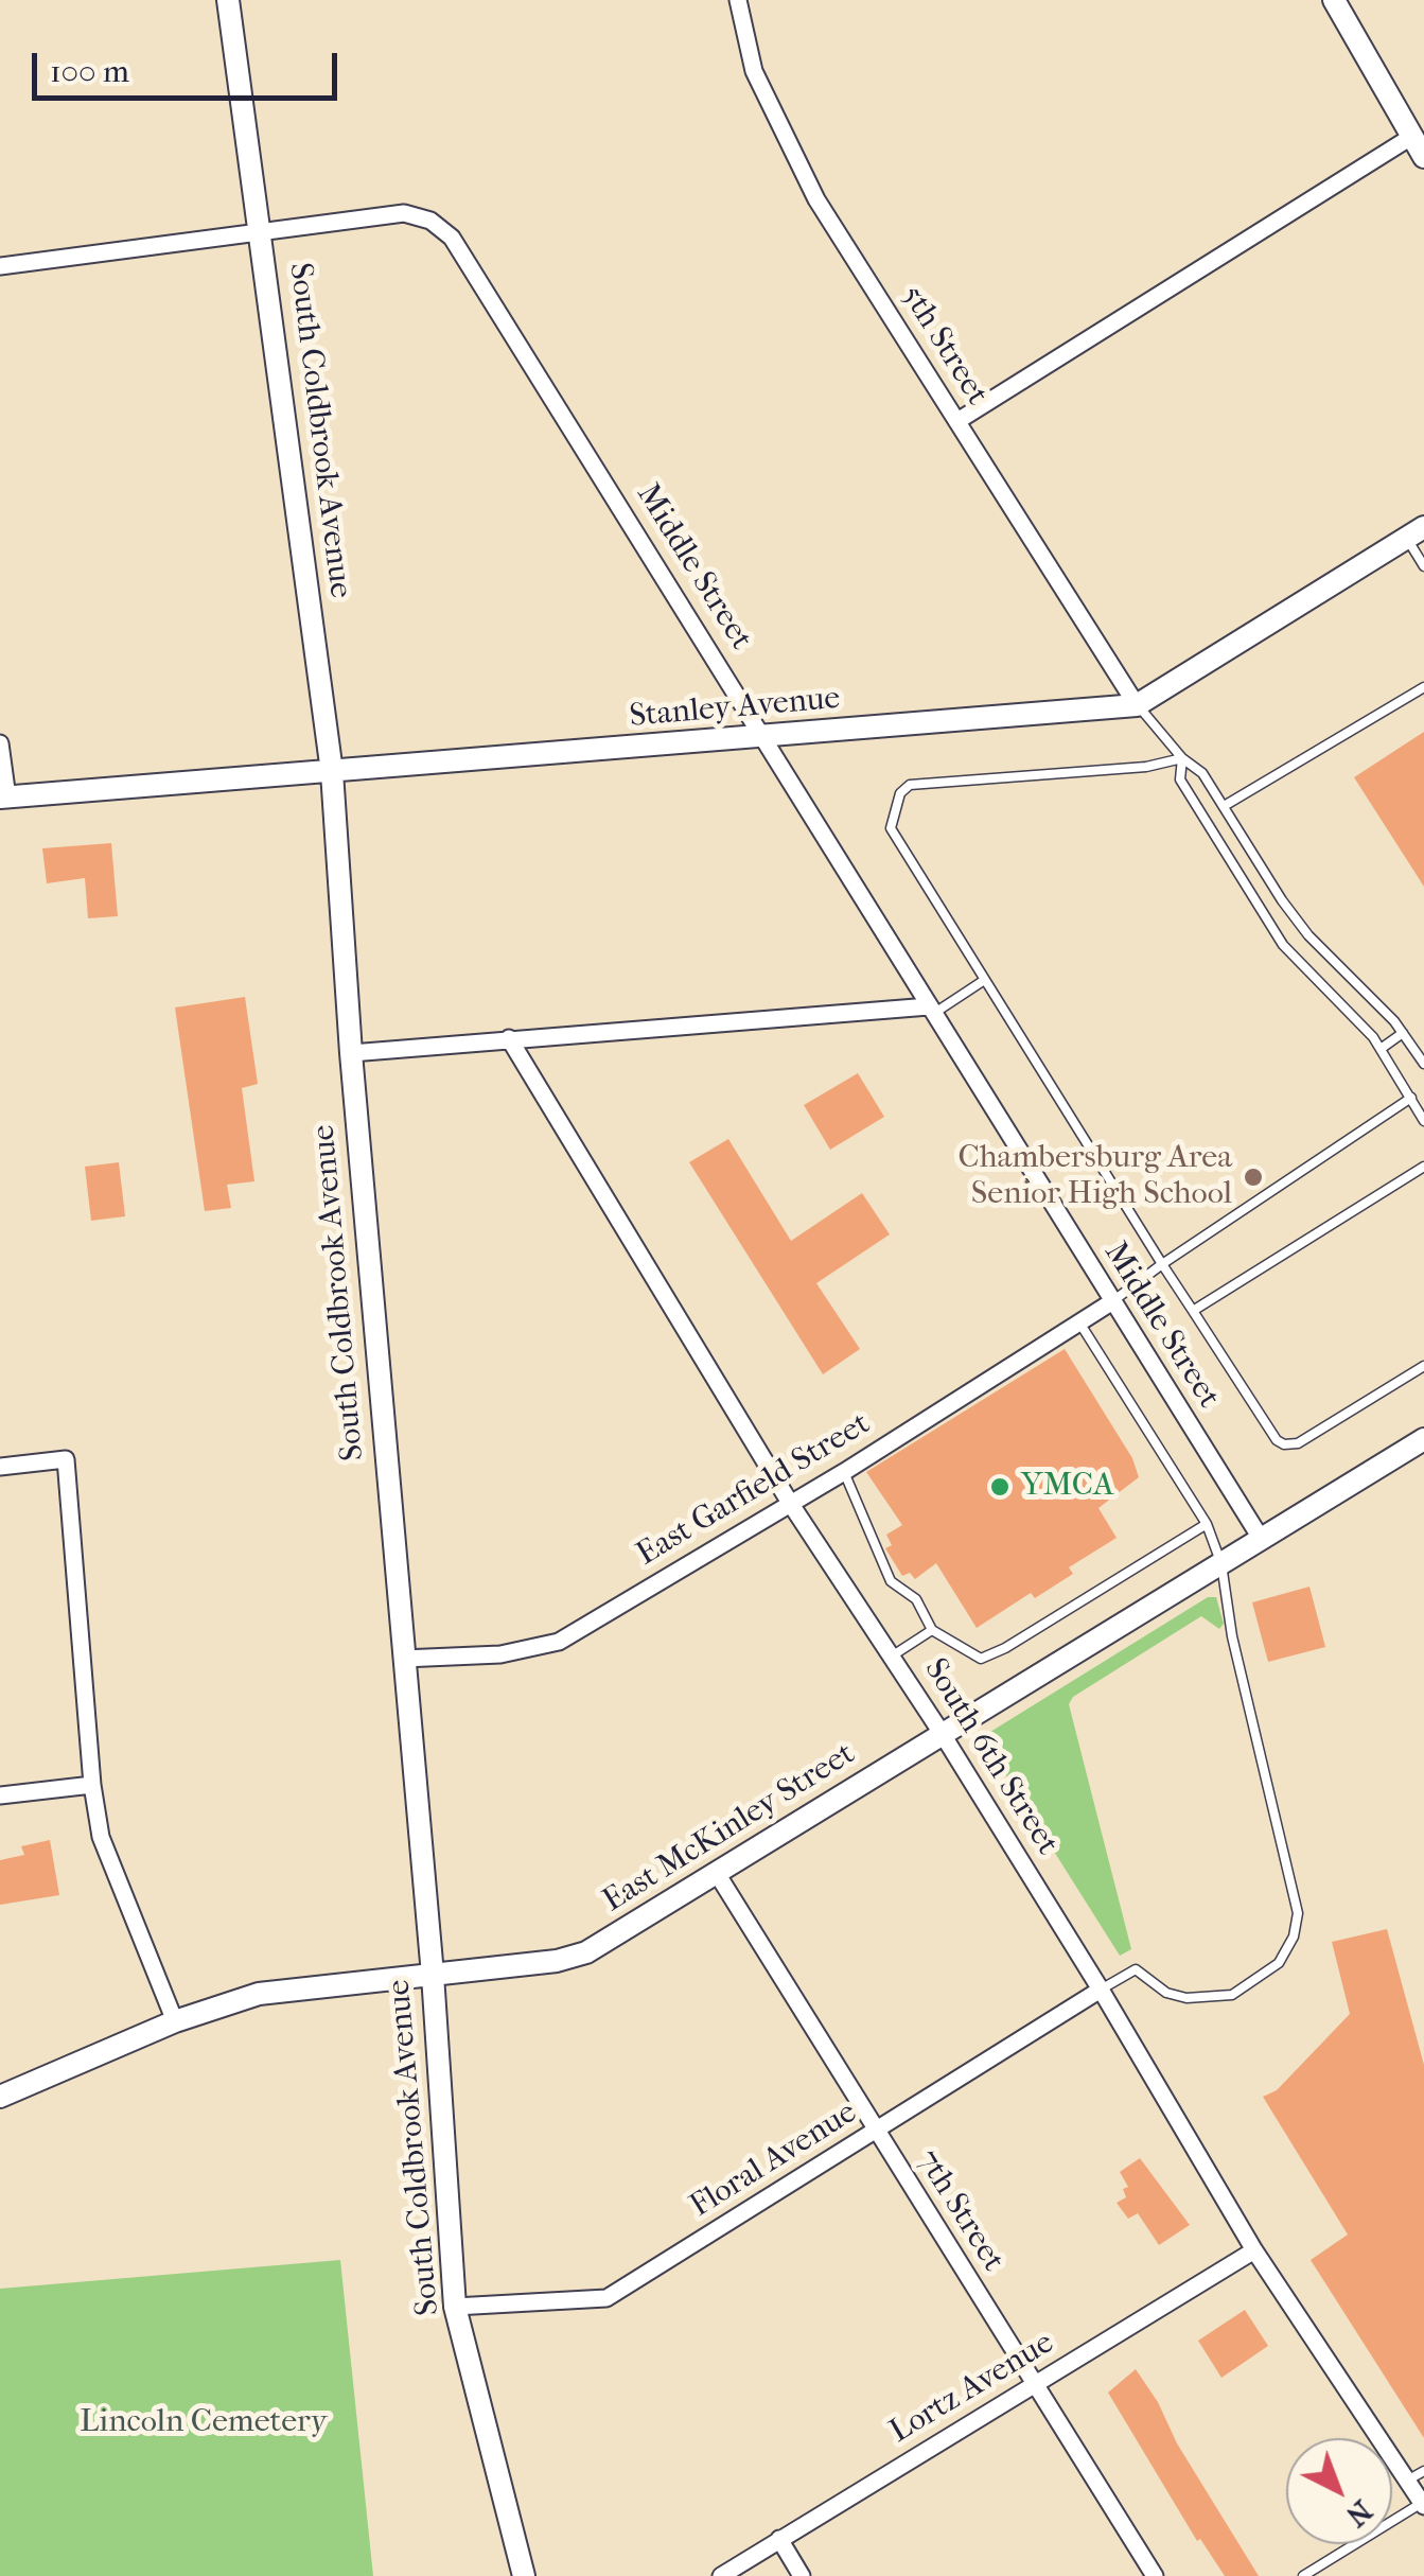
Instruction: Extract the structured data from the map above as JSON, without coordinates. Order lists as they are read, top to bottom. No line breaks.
{"streets":{"street":["5th Street","South Coldbrook Avenue","Middle Street","Stanley Avenue","East Garfield Street","South 6th Street","East McKinley Street","Floral Avenue","7th Street","Lortz Avenue"]},"crossings":[["5th Street","Stanley Avenue"],["South Coldbrook Avenue","Middle Street"],["South Coldbrook Avenue","Stanley Avenue"],["South Coldbrook Avenue","East Garfield Street"],["South Coldbrook Avenue","East McKinley Street"],["South Coldbrook Avenue","Floral Avenue"],["Middle Street","Stanley Avenue"],["Middle Street","East Garfield Street"],["Middle Street","East McKinley Street"],["East Garfield Street","South 6th Street"],["South 6th Street","East McKinley Street"],["South 6th Street","Floral Avenue"],["South 6th Street","Lortz Avenue"],["East McKinley Street","7th Street"],["Floral Avenue","7th Street"],["7th Street","Lortz Avenue"]],"parks":["Lincoln Cemetery"],"places":["Chambersburg Area Senior High School","YMCA"],"scale_bar":"100 m","north":"bottom right"}
